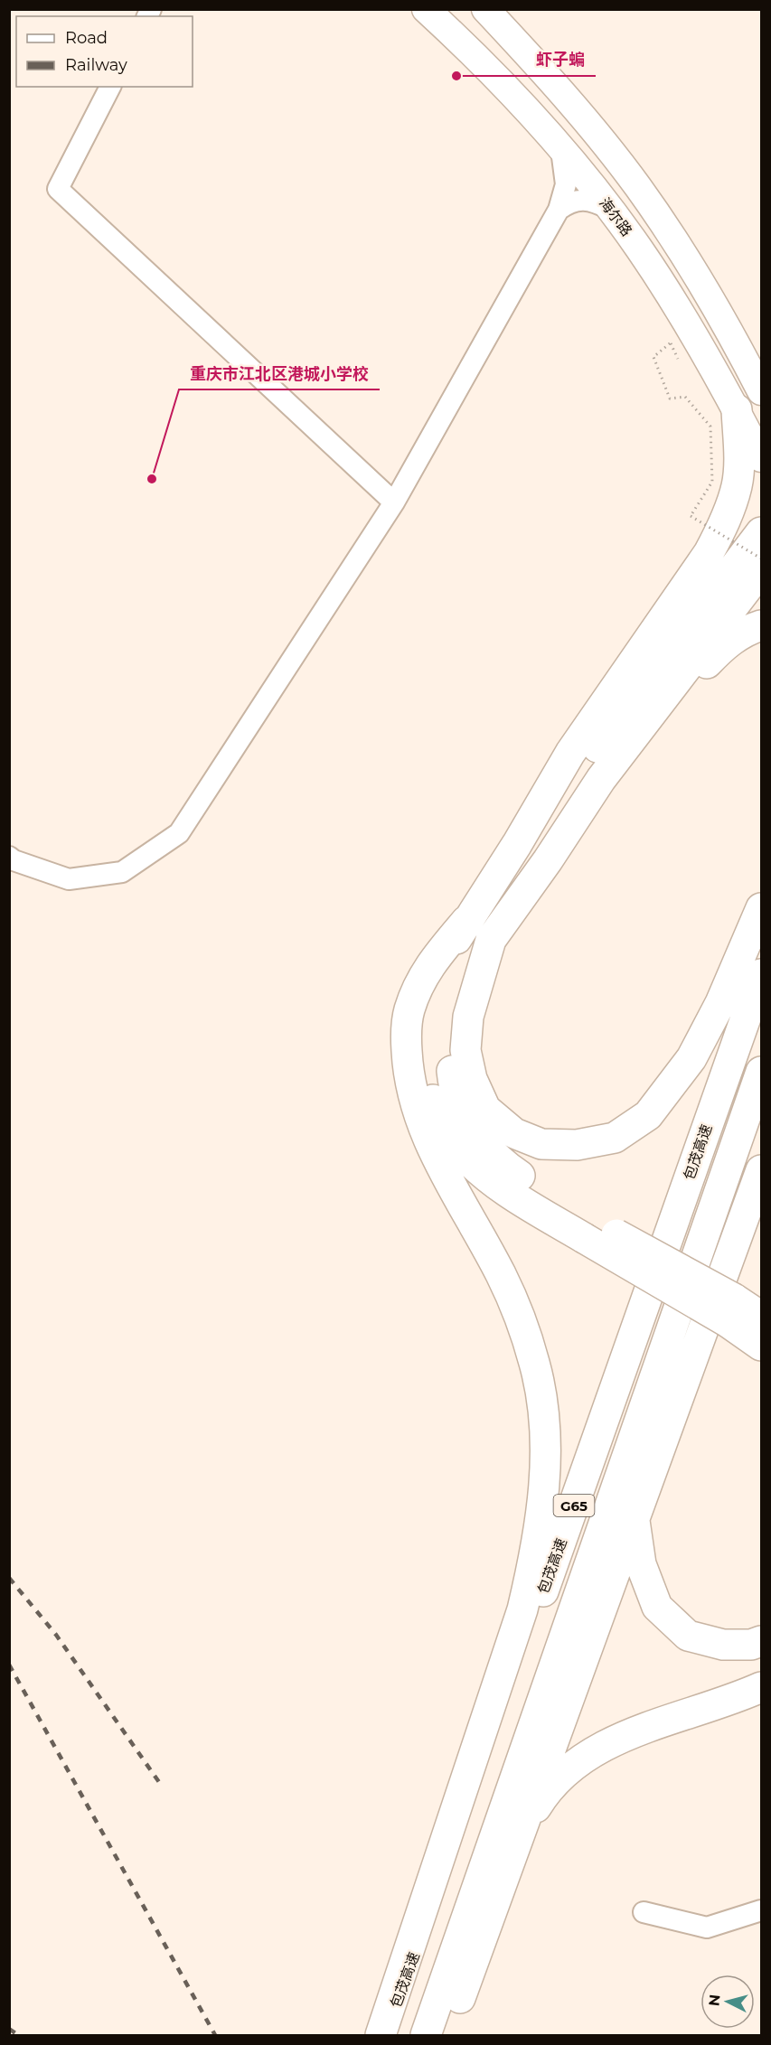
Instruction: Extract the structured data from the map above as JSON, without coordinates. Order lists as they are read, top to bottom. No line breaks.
{"streets":{"highway":["包茂高速","G65"],"main road":["海尔路"]},"places":["虾子蝙","重庆市江北区港城小学校"],"legend":["Road","Railway"],"north":"left"}
